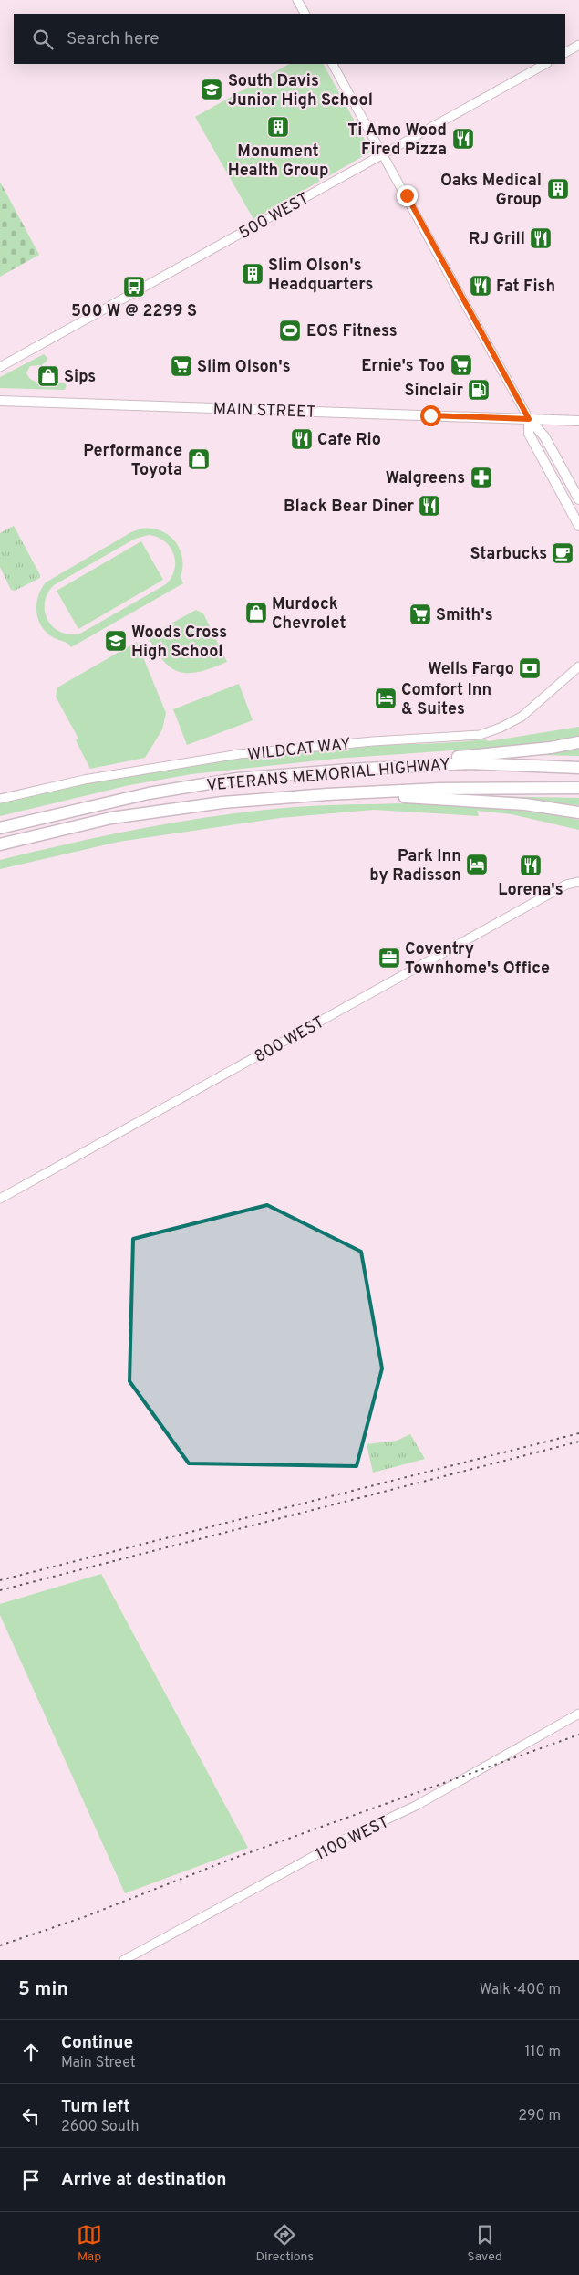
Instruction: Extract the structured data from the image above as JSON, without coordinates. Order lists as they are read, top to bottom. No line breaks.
{"streets":{"highway":["VETERANS MEMORIAL HIGHWAY"],"main road":["MAIN STREET"],"street":["500 WEST","WILDCAT WAY","800 WEST","1100 WEST"]},"places":{"school or university":["South Davis Junior High School","Woods Cross High School"],"building":["Monument Health Group","Oaks Medical Group","Slim Olson's Headquarters"],"restaurant":["Ti Amo Wood Fired Pizza","RJ Grill","Fat Fish","Cafe Rio","Black Bear Diner","Lorena's"],"bus stop":["500 W @ 2299 S"],"sports":["EOS Fitness"],"supermarket":["Ernie's Too","Slim Olson's","Smith's"],"shop":["Sips","Performance Toyota","Murdock Chevrolet"],"fuel station":["Sinclair"],"pharmacy":["Walgreens"],"cafe":["Starbucks"],"bank":["Wells Fargo"],"hotel":["Comfort Inn & Suites","Park Inn by Radisson"],"office":["Coventry Townhome's Office"]},"page":{"search":"Search here","heading":["5 min","Walk · 400 m"],"list":[["Continue","Main Street","110 m"],["Turn left","2600 South","290 m"],"Arrive at destination"],"nav":["Map","Directions","Saved"]}}
